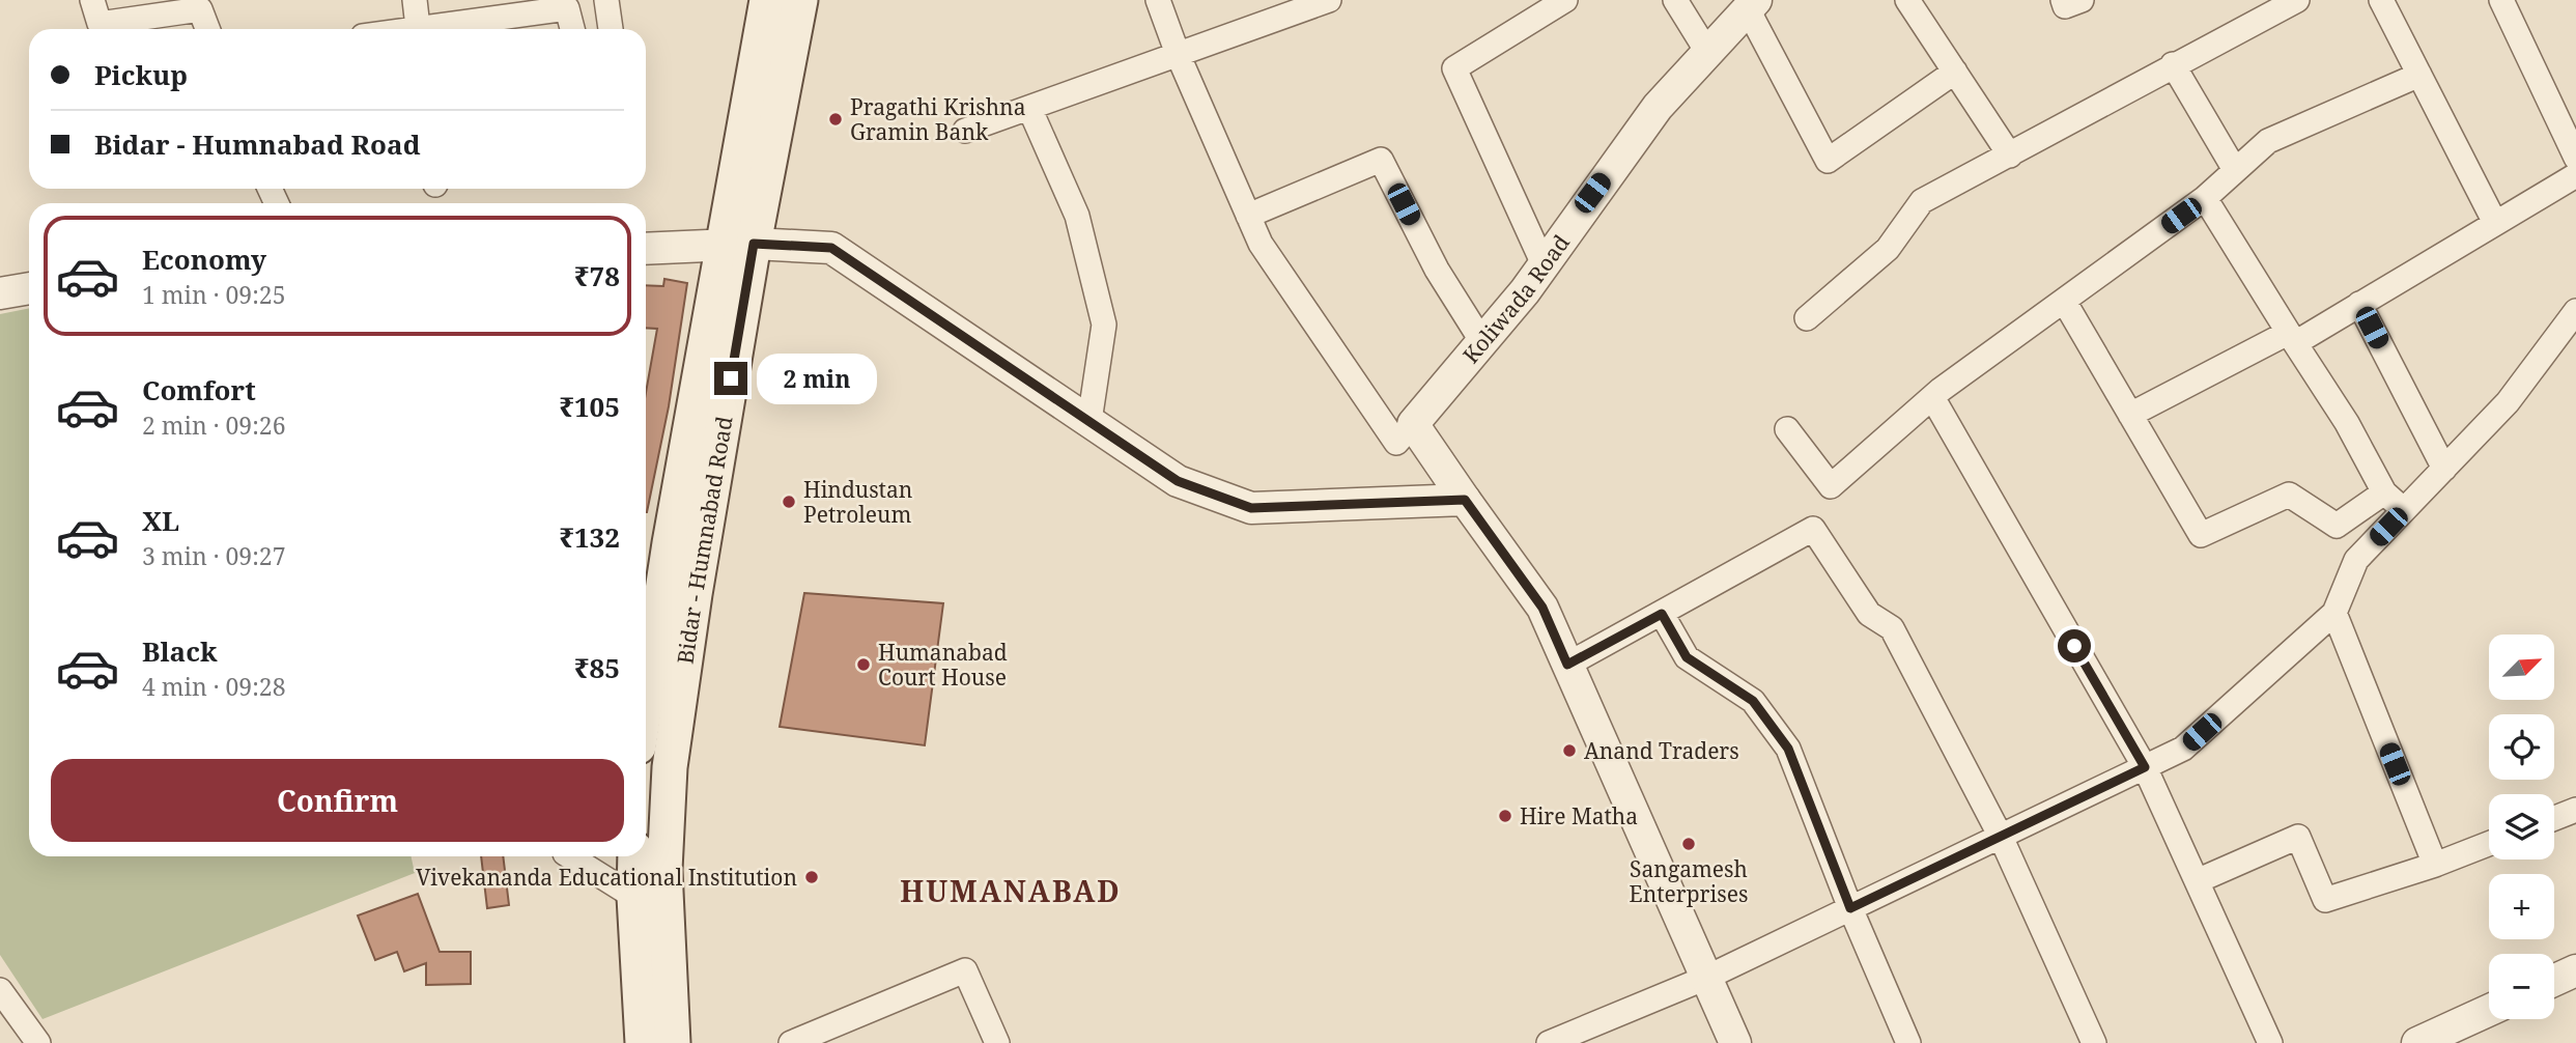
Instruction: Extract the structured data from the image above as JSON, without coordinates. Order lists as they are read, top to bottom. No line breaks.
{"streets":{"main road":["Bidar - Humnabad Road"],"street":["Koliwada Road"]},"districts":["HUMANABAD"],"places":["Pragathi Krishna Gramin Bank","Hindustan Petroleum","Humanabad Court House","Anand Traders","Hire Matha","Sangamesh Enterprises","Vivekananda Educational Institution"],"north":"top right","page":{"banner":["Pickup","Bidar - Humnabad Road"],"list":[{"name":"Economy","note":"1 min · 09:25","value":"₹78"},{"name":"Comfort","note":"2 min · 09:26","value":"₹105"},{"name":"XL","note":"3 min · 09:27","value":"₹132"},{"name":"Black","note":"4 min · 09:28","value":"₹85"}],"bubble":"2 min","map_buttons":["+","−"],"buttons":"Confirm"}}
